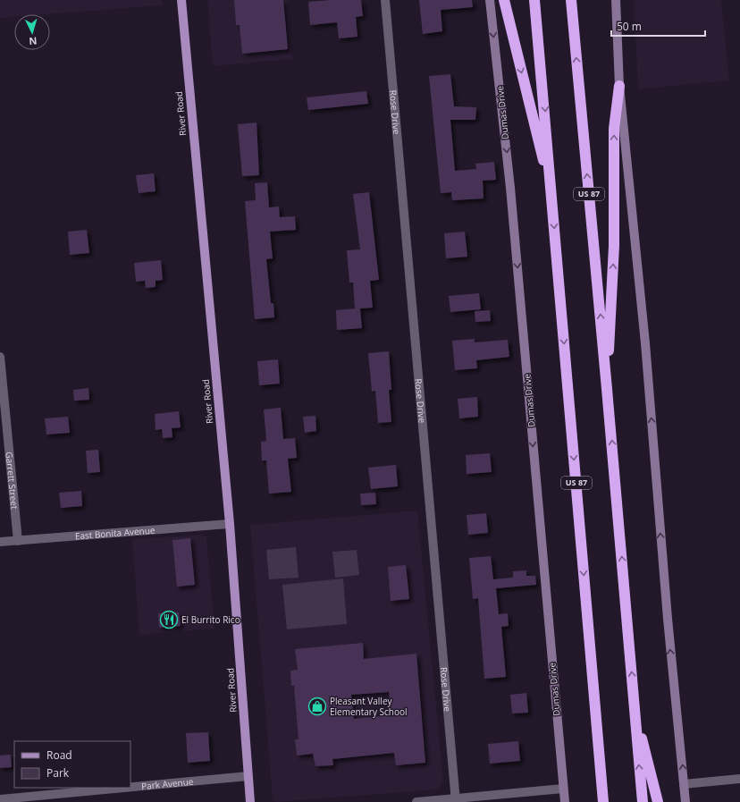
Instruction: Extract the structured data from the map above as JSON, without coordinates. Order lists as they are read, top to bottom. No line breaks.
{"streets":{"highway":["US 87"],"main road":["Dumas Drive","River Road"],"street":["Rose Drive","Garrett Street","East Bonita Avenue","Park Avenue"]},"crossings":[["River Road","East Bonita Avenue"],["River Road","Park Avenue"],["Garrett Street","East Bonita Avenue"]],"one_way":["Dumas Drive"],"places":{"restaurant":["El Burrito Rico"],"shop":["Pleasant Valley Elementary School"]},"legend":["Road","Park"],"scale_bar":"50 m","north":"bottom"}
